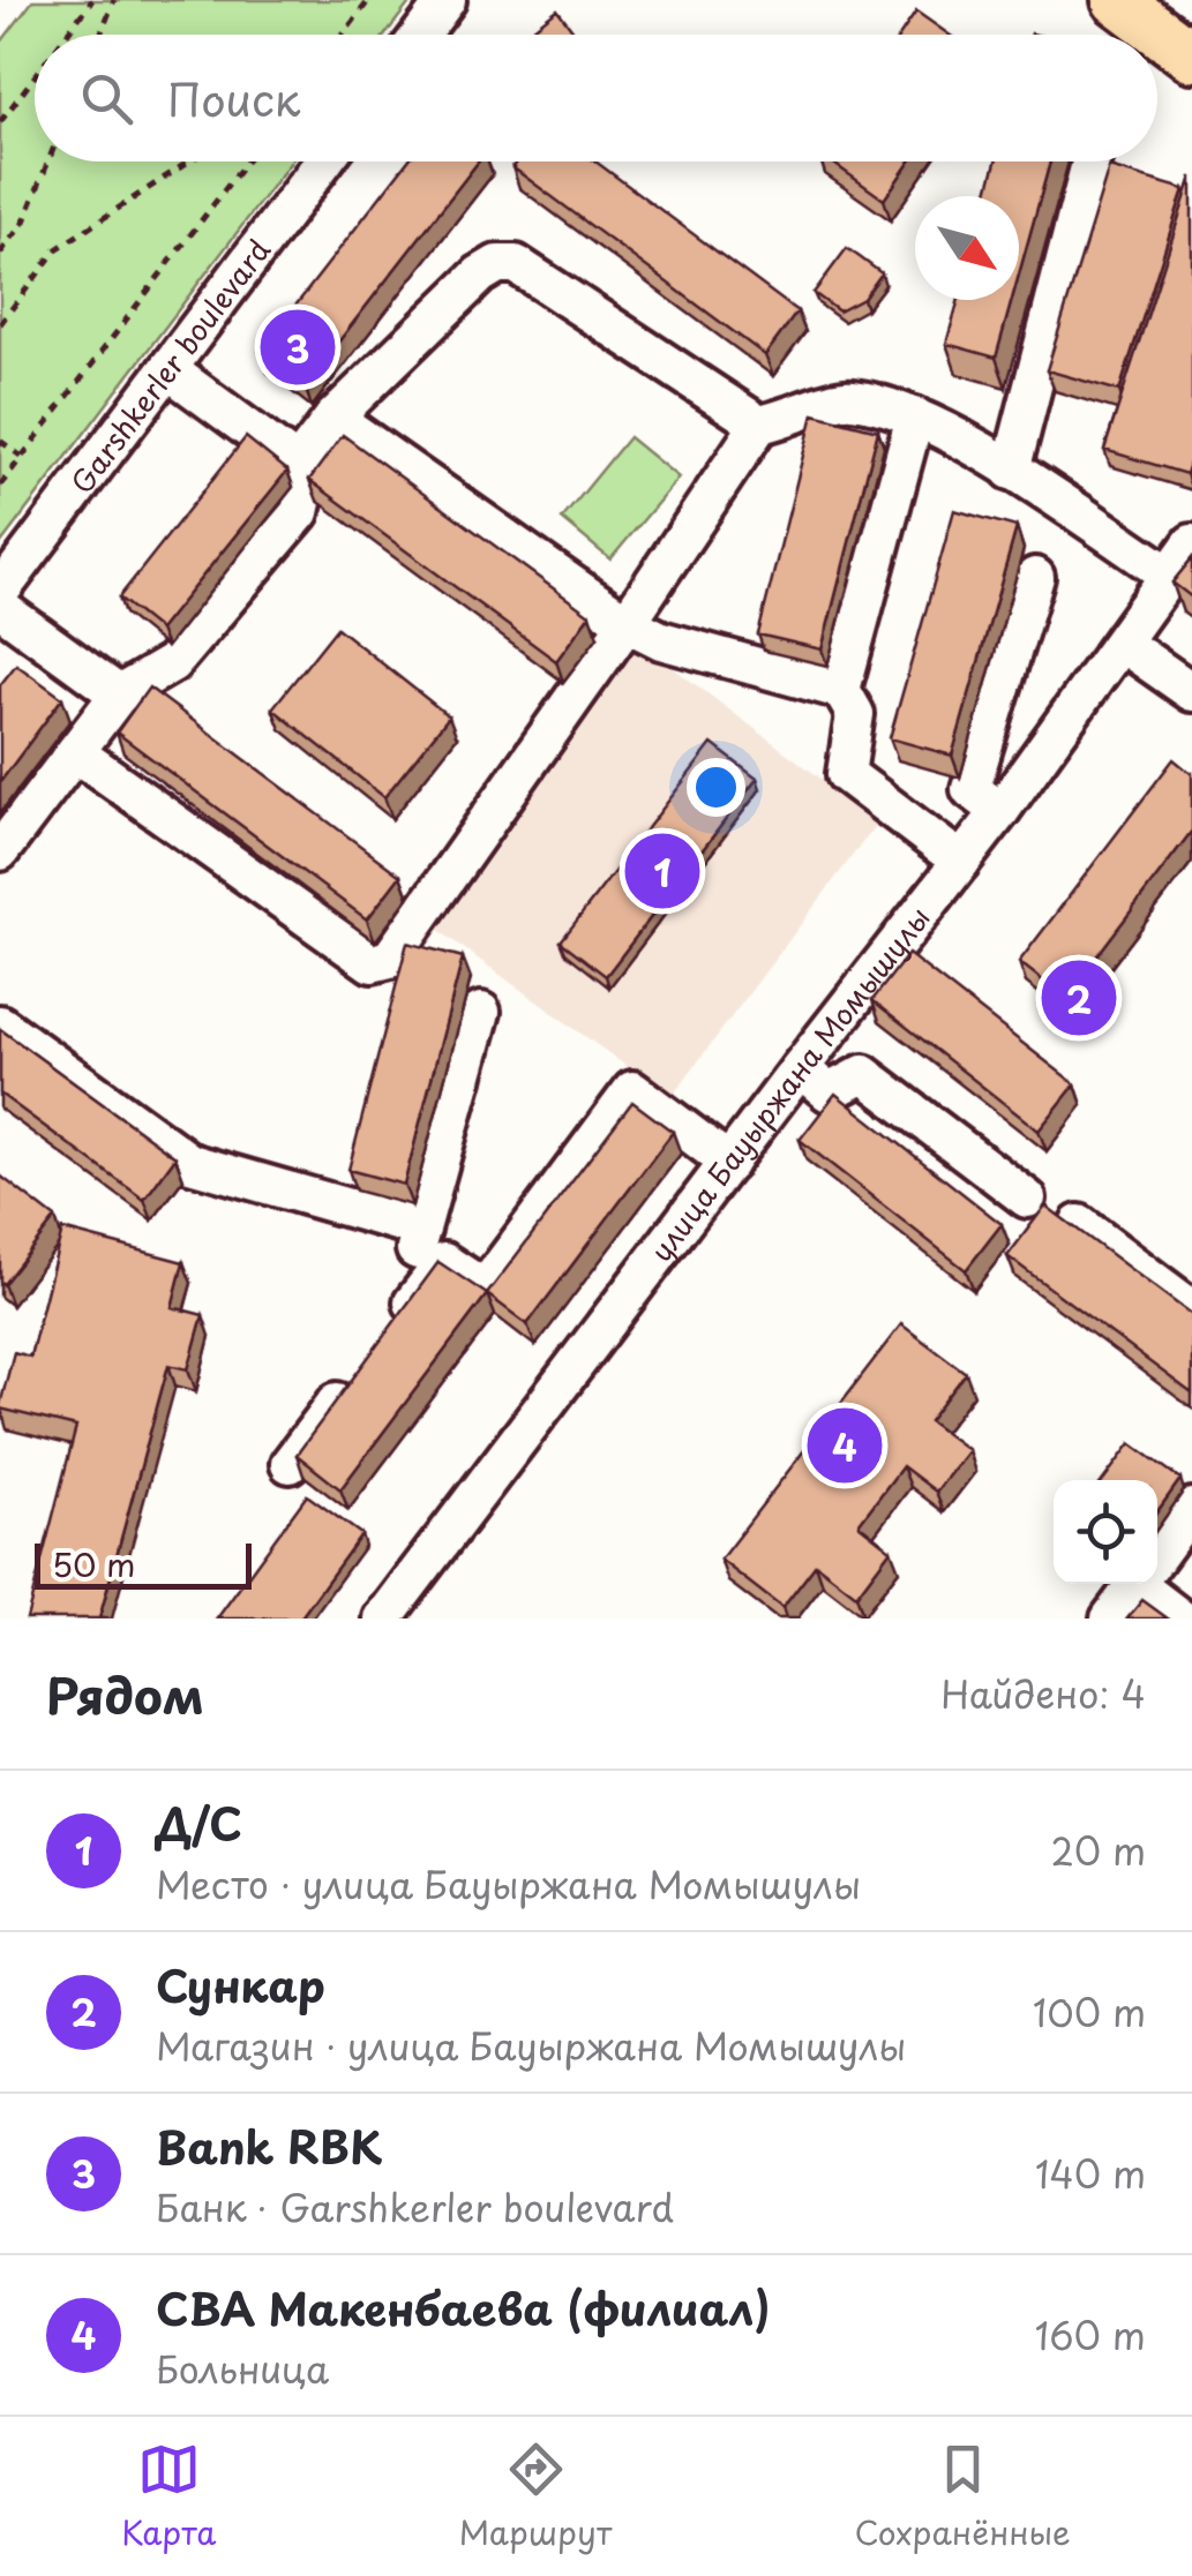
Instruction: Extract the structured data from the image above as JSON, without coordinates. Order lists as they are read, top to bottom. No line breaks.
{"streets":{"street":["Garshkerler boulevard","улица Бауыржана Момышулы"]},"scale_bar":"50 m","north":"bottom right","page":{"search":"Поиск","pins":["3","1","2","4"],"scale":"50 m","heading":["Рядом","Найдено: 4"],"list":[{"mark":"1","name":"Д/С","note":"Место · улица Бауыржана Момышулы","value":"20 m"},{"mark":"2","name":"Сункар","note":"Магазин · улица Бауыржана Момышулы","value":"100 m"},{"mark":"3","name":"Bank RBK","note":"Банк · Garshkerler boulevard","value":"140 m"},{"mark":"4","name":"СВА Макенбаева (филиал)","note":"Больница","value":"160 m"}],"nav":["Карта","Маршрут","Сохранённые"]}}
